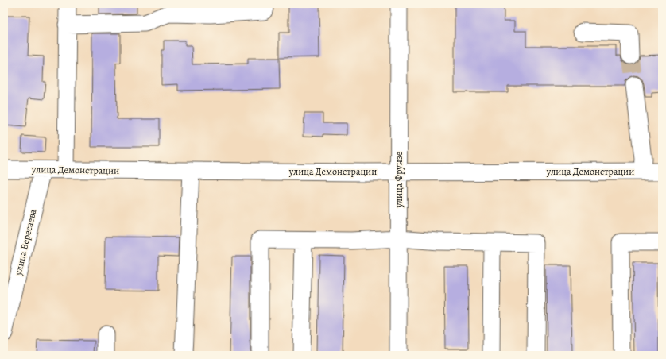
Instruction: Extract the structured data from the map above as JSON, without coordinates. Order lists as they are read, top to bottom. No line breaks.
{"streets":{"street":["улица Демонстрации","улица Фрунзе","улица Вересаева"]},"crossings":[["улица Демонстрации","улица Фрунзе"],["улица Демонстрации","улица Вересаева"]]}
